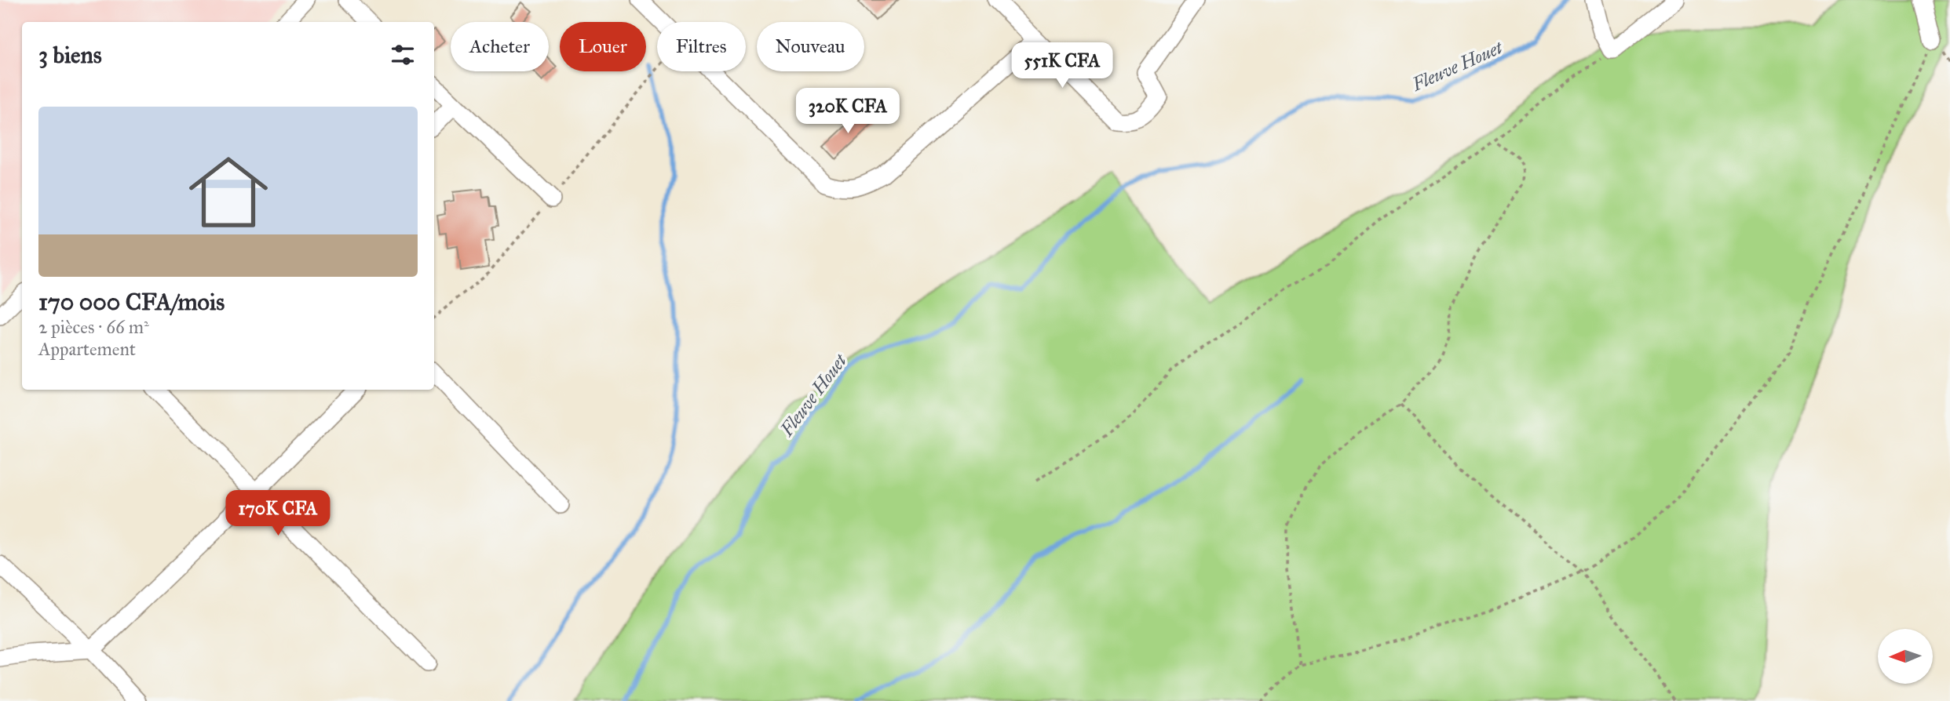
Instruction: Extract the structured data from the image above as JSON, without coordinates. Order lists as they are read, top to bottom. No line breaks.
{"water":["Fleuve Houet"],"north":"left","page":{"chip":["Acheter","Louer","Filtres","Nouveau"],"heading":"3 biens","price":["551K CFA","320K CFA","170K CFA"],"list":[{"name":"170 000 CFA/mois","note":"2 pièces · 66 m² · Appartement"}]}}
